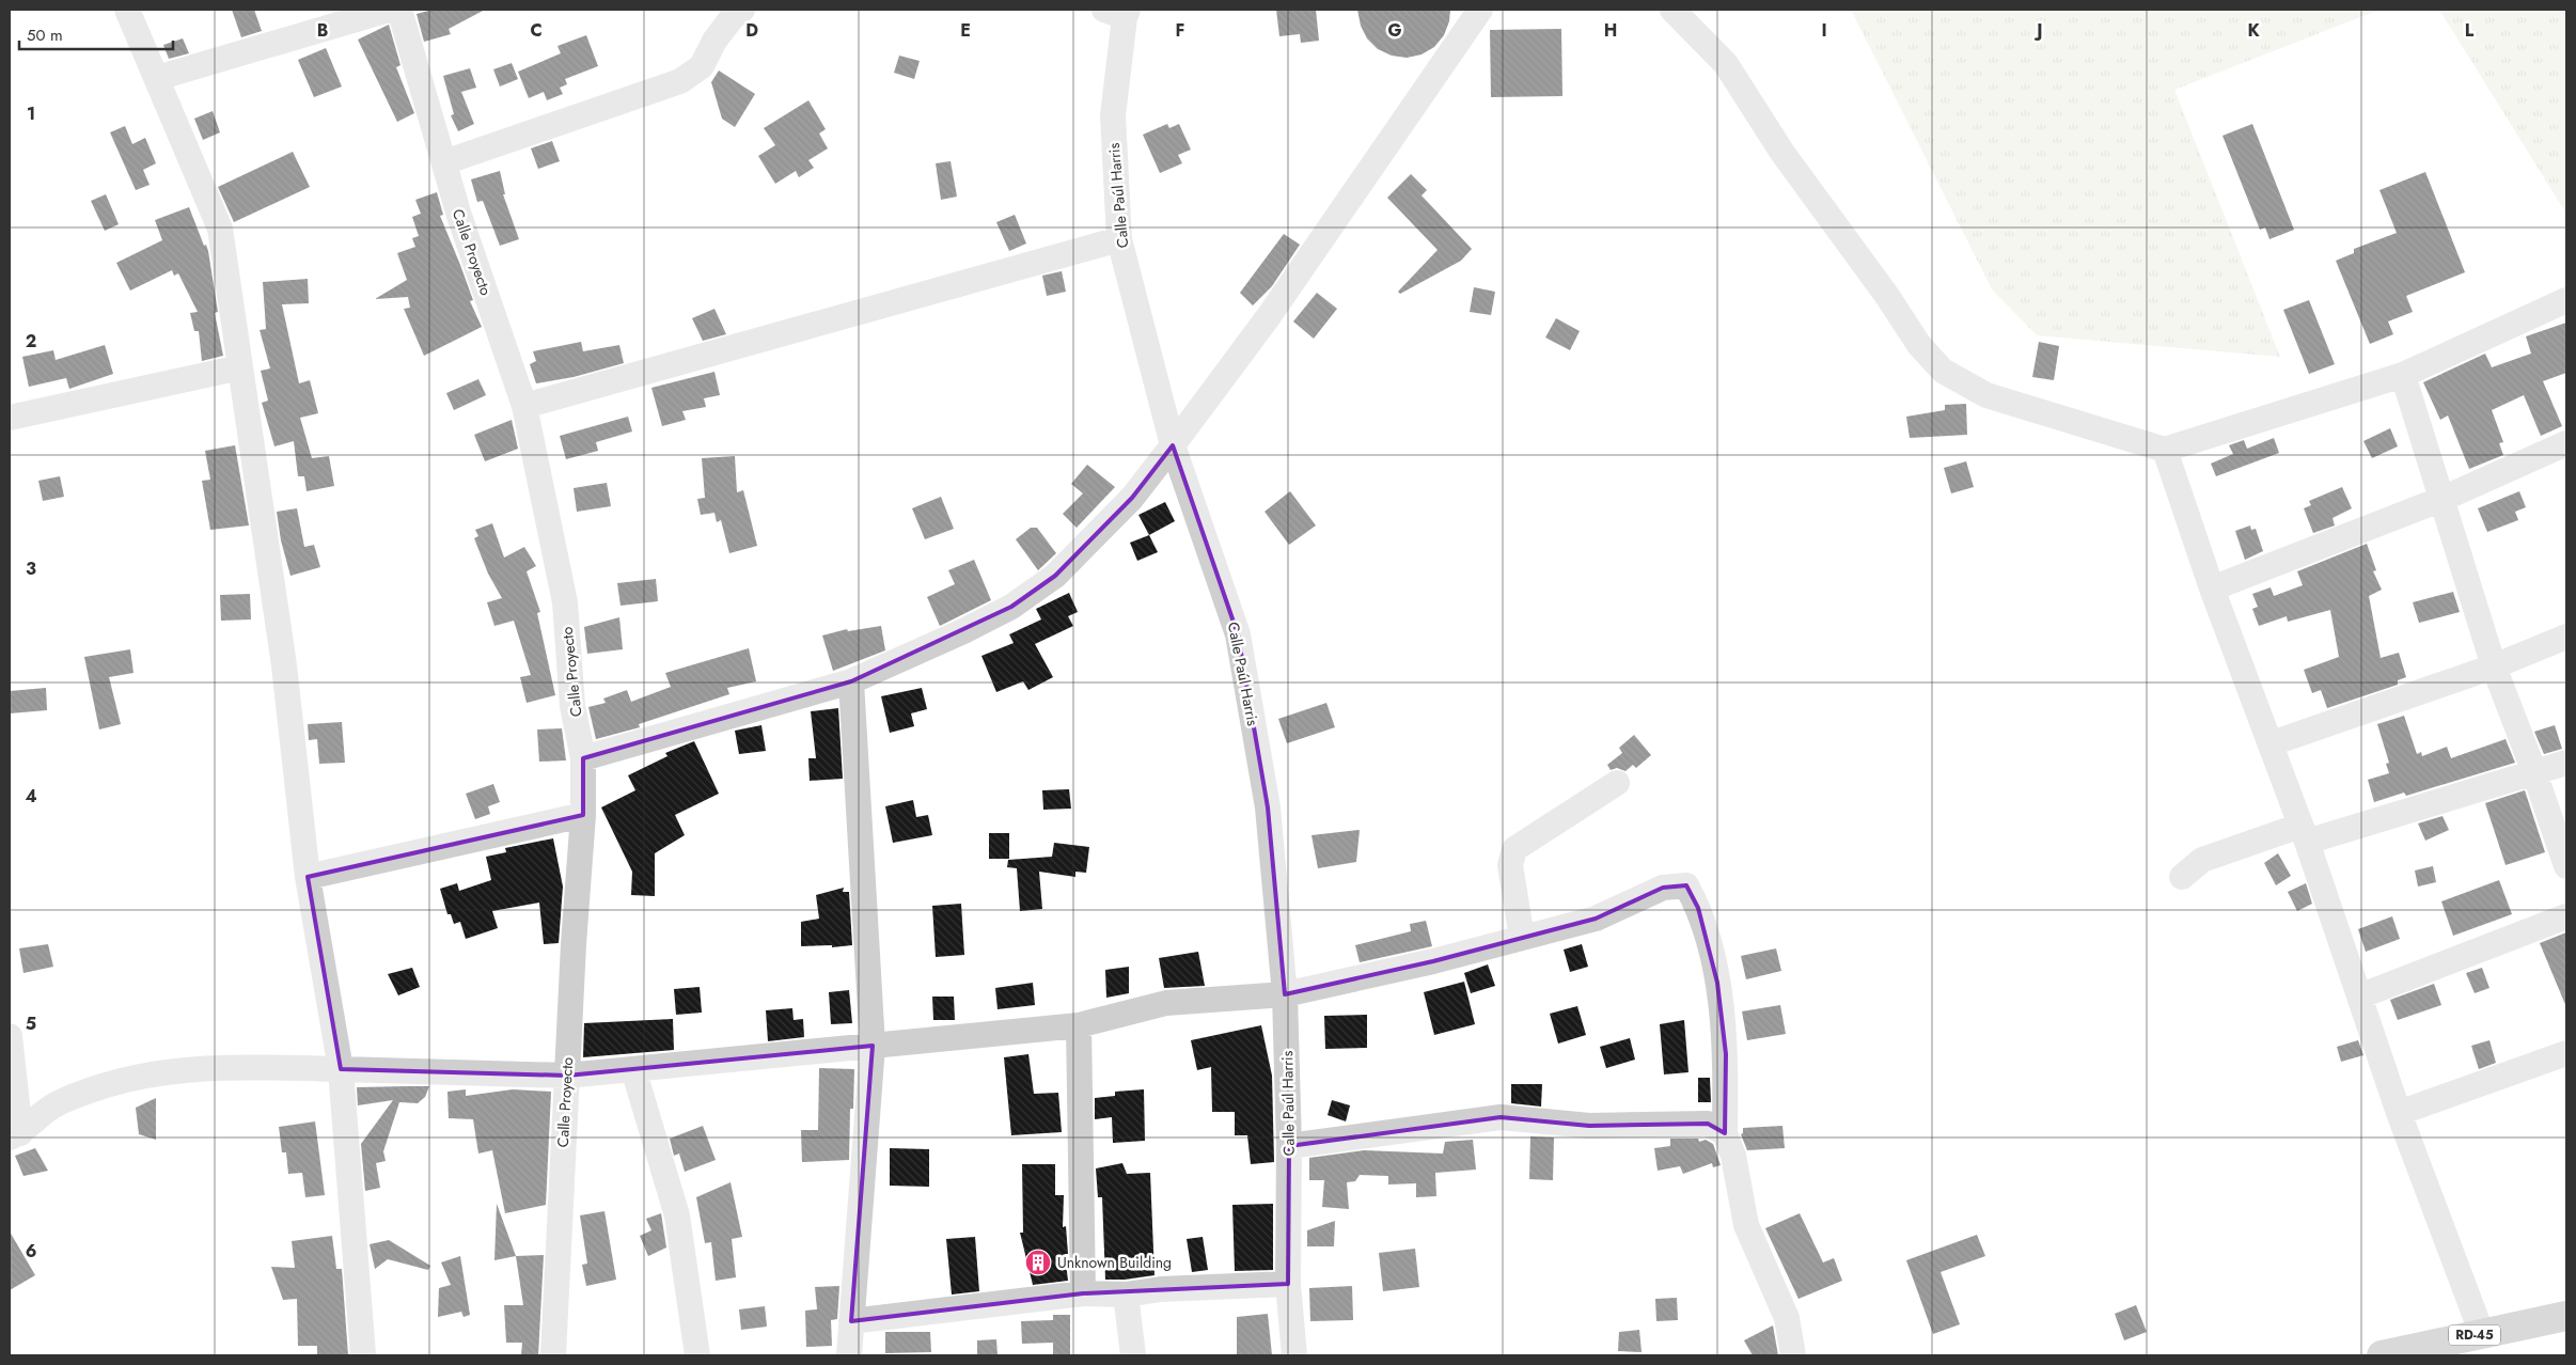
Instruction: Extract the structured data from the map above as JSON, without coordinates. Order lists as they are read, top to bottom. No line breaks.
{"streets":{"main road":["RD-45"],"street":["Calle Paúl Harris","Calle Proyecto"]},"places":{"building":["Unknown Building"]},"scale_bar":"50 m","grid":{"columns":["B","C","D","E","F","G","H","I","J","K","L"],"rows":["1","2","3","4","5","6"]}}
